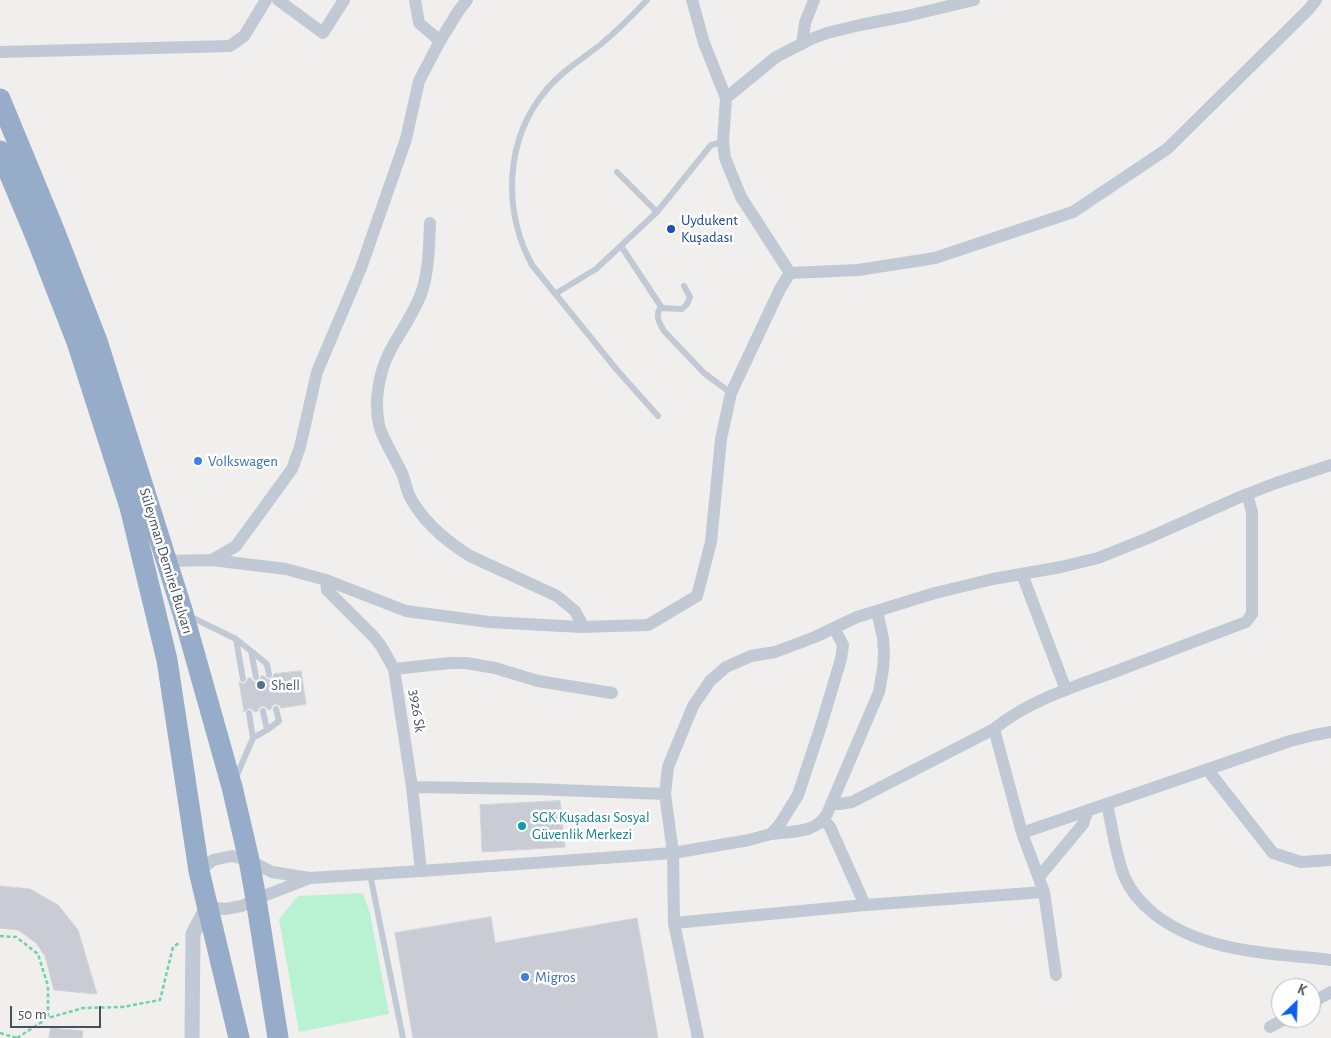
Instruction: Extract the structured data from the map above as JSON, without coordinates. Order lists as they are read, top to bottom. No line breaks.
{"streets":{"highway":["Süleyman Demirel Bulvarı"],"street":["3926 Sk"]},"places":["Uydukent Kuşadası","Volkswagen","Shell","SGK Kuşadası Sosyal Güvenlik Merkezi","Migros"],"scale_bar":"50 m","north":"top right"}
